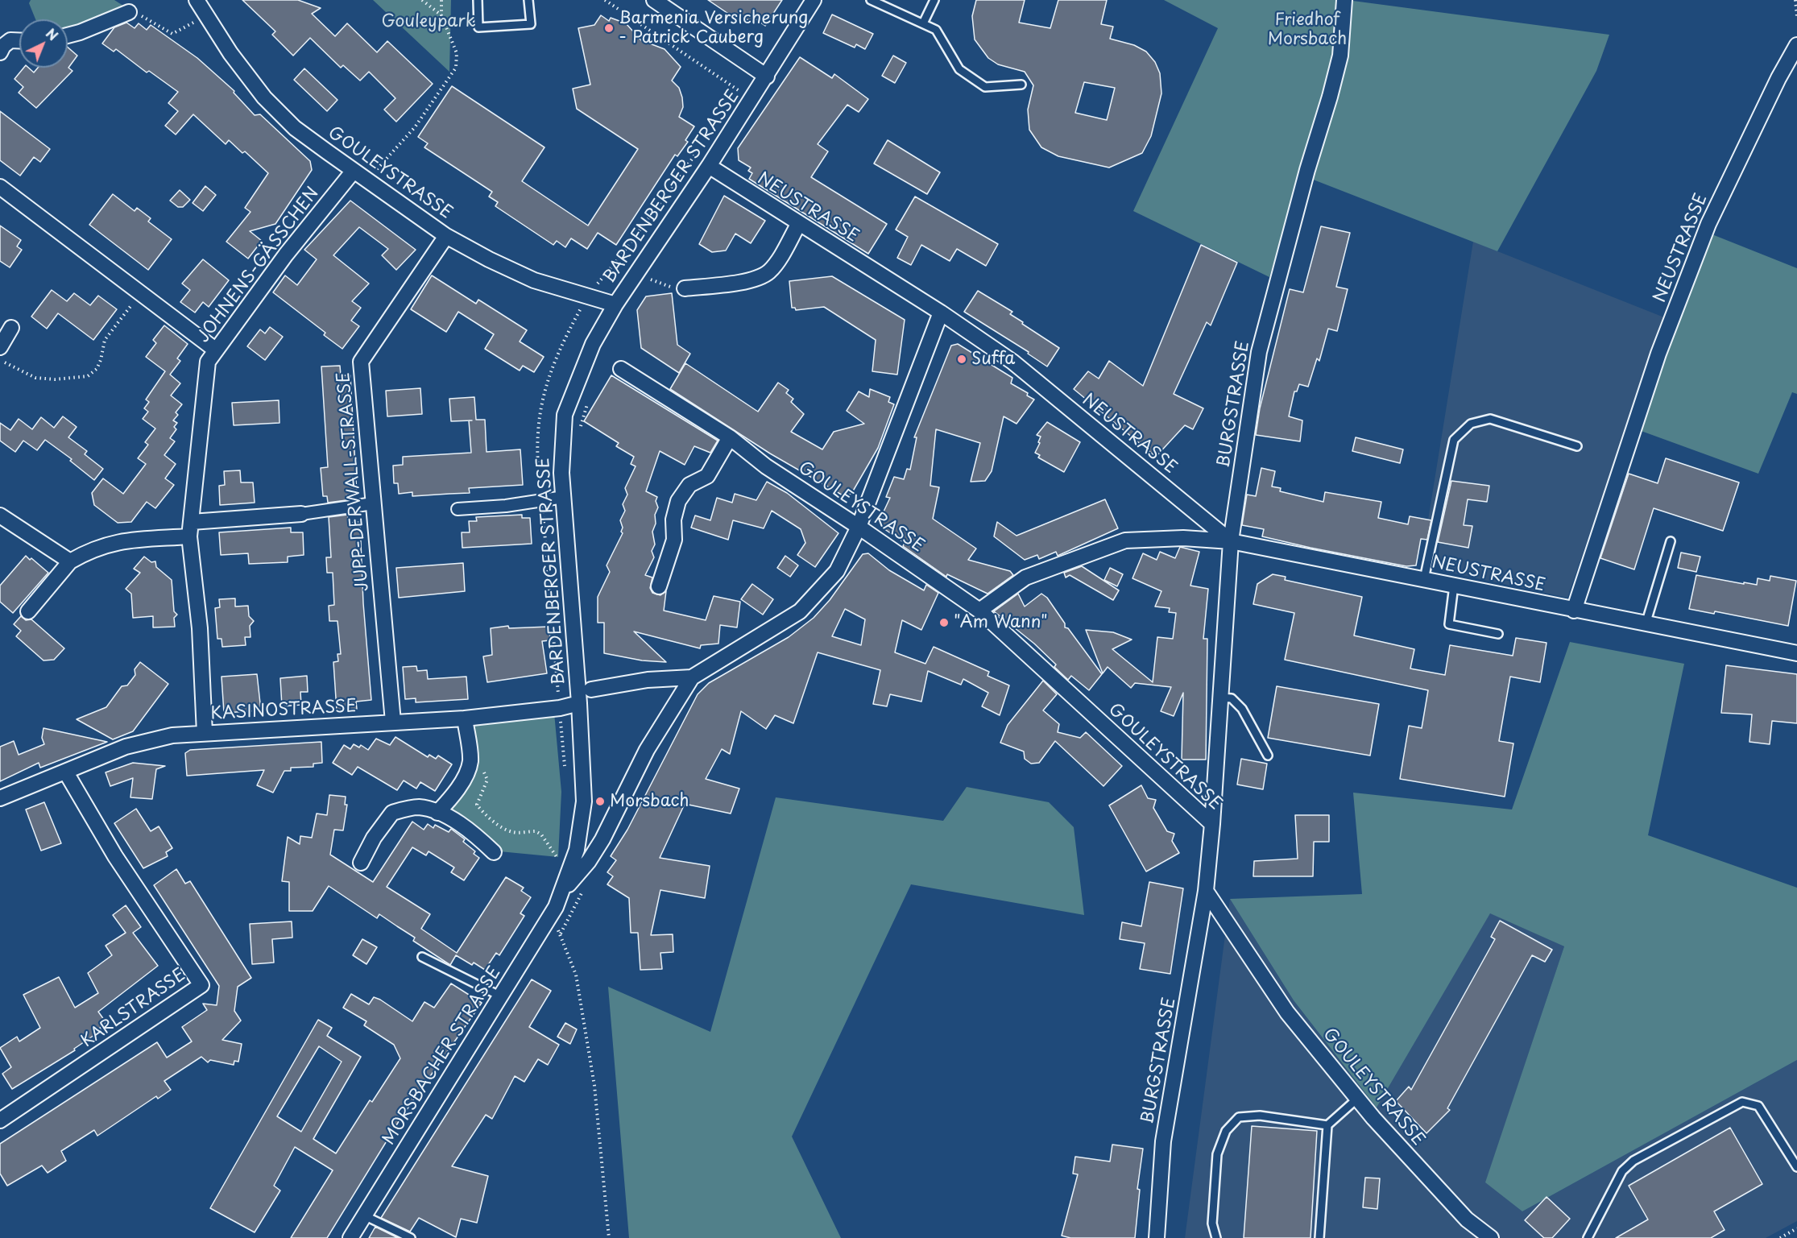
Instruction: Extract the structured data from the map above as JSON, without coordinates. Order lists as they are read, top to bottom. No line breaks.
{"streets":{"street":["GOULEYSTRASSE","BARDENBERGER STRASSE","NEUSTRASSE","JOHNENS-GÄSSCHEN","BURGSTRASSE","JUPP-DERWALL-STRASSE","KASINOSTRASSE","KARLSTRASSE","MORSBACHER STRASSE"]},"crossings":[["GOULEYSTRASSE","BARDENBERGER STRASSE"],["GOULEYSTRASSE","JOHNENS-GÄSSCHEN"],["GOULEYSTRASSE","BURGSTRASSE"],["GOULEYSTRASSE","JUPP-DERWALL-STRASSE"],["BARDENBERGER STRASSE","NEUSTRASSE"],["BARDENBERGER STRASSE","KASINOSTRASSE"],["BARDENBERGER STRASSE","MORSBACHER STRASSE"],["NEUSTRASSE","BURGSTRASSE"],["JOHNENS-GÄSSCHEN","KASINOSTRASSE"],["JUPP-DERWALL-STRASSE","KASINOSTRASSE"],["KASINOSTRASSE","KARLSTRASSE"]],"parks":["Friedhof Morsbach","Gouleypark"],"places":["Barmenia Versicherung - Patrick Cauberg","Suffa","\"Am Wann\"","Morsbach"],"north":"top right"}
